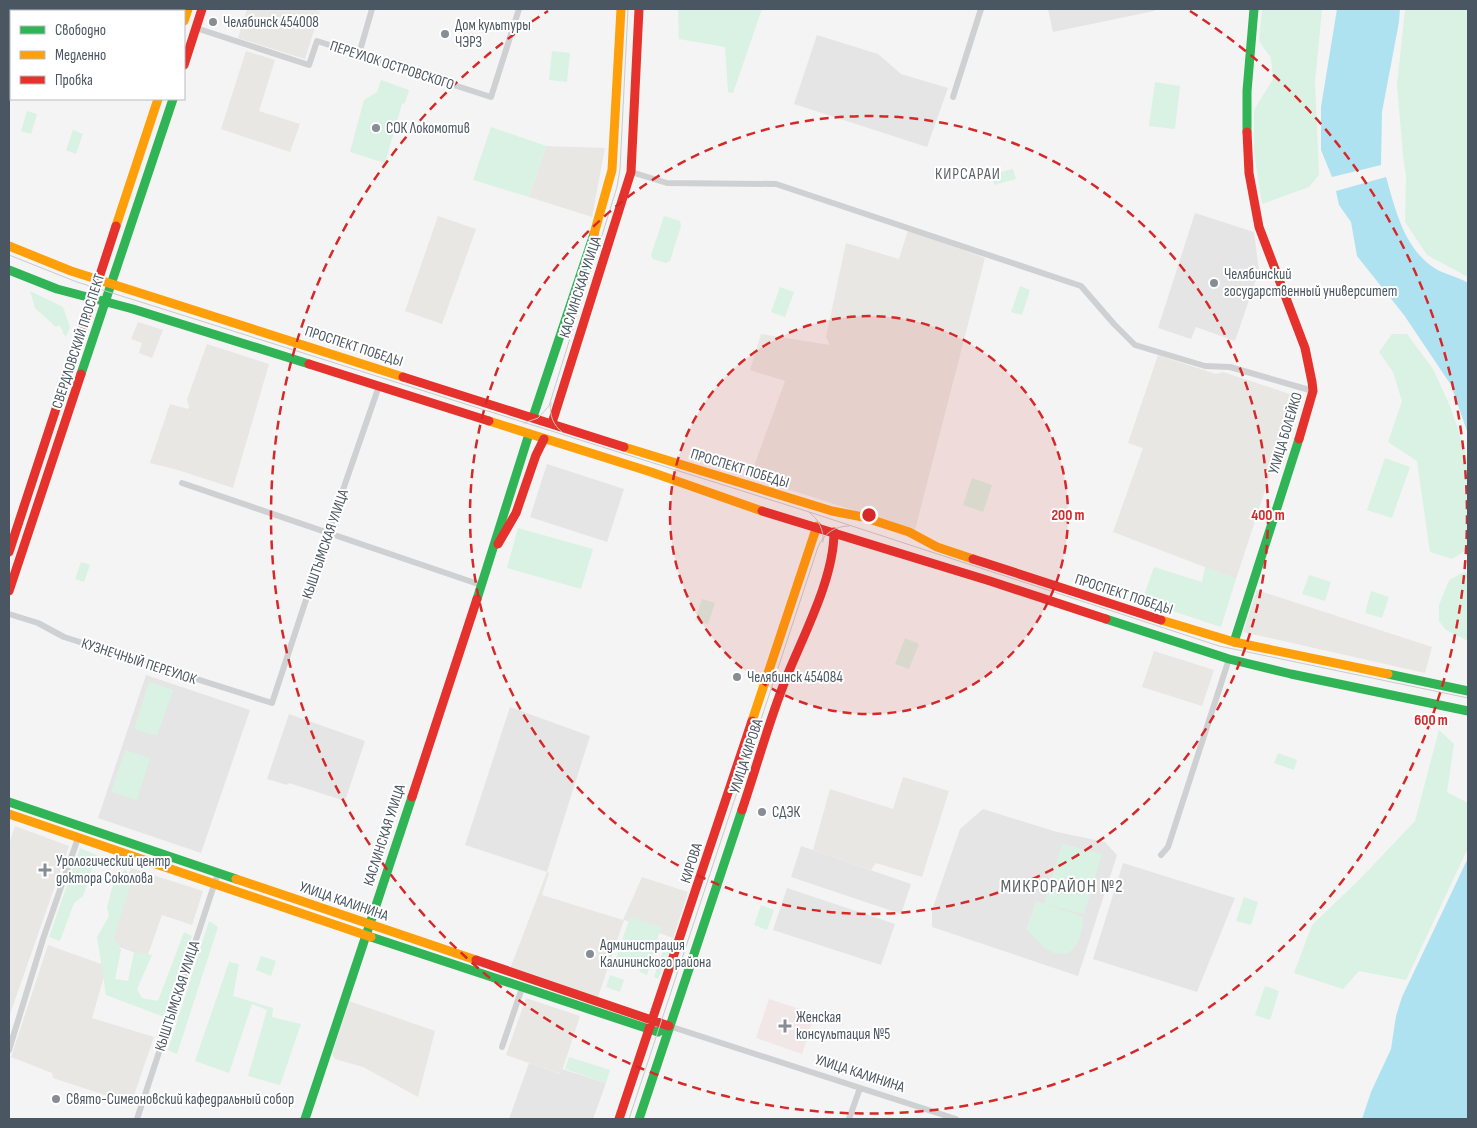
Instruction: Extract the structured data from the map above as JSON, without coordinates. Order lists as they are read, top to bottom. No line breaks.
{"streets":{"main road":["КАСЛИНСКАЯ УЛИЦА","СВЕРДЛОВСКИЙ ПРОСПЕКТ","ПРОСПЕКТ ПОБЕДЫ","УЛИЦА БОЛЕЙКО","УЛИЦА КИРОВА","КИРОВА","УЛИЦА КАЛИНИНА"],"street":["ПЕРЕУЛОК ОСТРОВСКОГО","КЫШТЫМСКАЯ УЛИЦА","КУЗНЕЧНЫЙ ПЕРЕУЛОК"]},"crossings":[["КАСЛИНСКАЯ УЛИЦА","ПРОСПЕКТ ПОБЕДЫ"],["КАСЛИНСКАЯ УЛИЦА","УЛИЦА КАЛИНИНА"],["СВЕРДЛОВСКИЙ ПРОСПЕКТ","ПРОСПЕКТ ПОБЕДЫ"],["ПРОСПЕКТ ПОБЕДЫ","УЛИЦА БОЛЕЙКО"],["ПРОСПЕКТ ПОБЕДЫ","КЫШТЫМСКАЯ УЛИЦА"],["ПРОСПЕКТ ПОБЕДЫ","УЛИЦА КИРОВА"],["ПРОСПЕКТ ПОБЕДЫ","КИРОВА"],["КЫШТЫМСКАЯ УЛИЦА","КУЗНЕЧНЫЙ ПЕРЕУЛОК"],["КЫШТЫМСКАЯ УЛИЦА","УЛИЦА КАЛИНИНА"],["УЛИЦА КИРОВА","УЛИЦА КАЛИНИНА"],["КИРОВА","УЛИЦА КАЛИНИНА"]],"districts":["КИРСАРАИ","МИКРОРАЙОН №2"],"places":{"other":["Челябинск 454008","Дом культуры ЧЭРЗ","СОК Локомотив","Челябинский государственный университет","Челябинск 454084","СДЭК","Администрация Калининского района","Свято-Симеоновский кафедральный собор"],"health":["Урологический центр доктора Соколова","Женская консультация №5"]},"legend":["Свободно","Медленно","Пробка"],"rings":["200 m","400 m","600 m"]}
